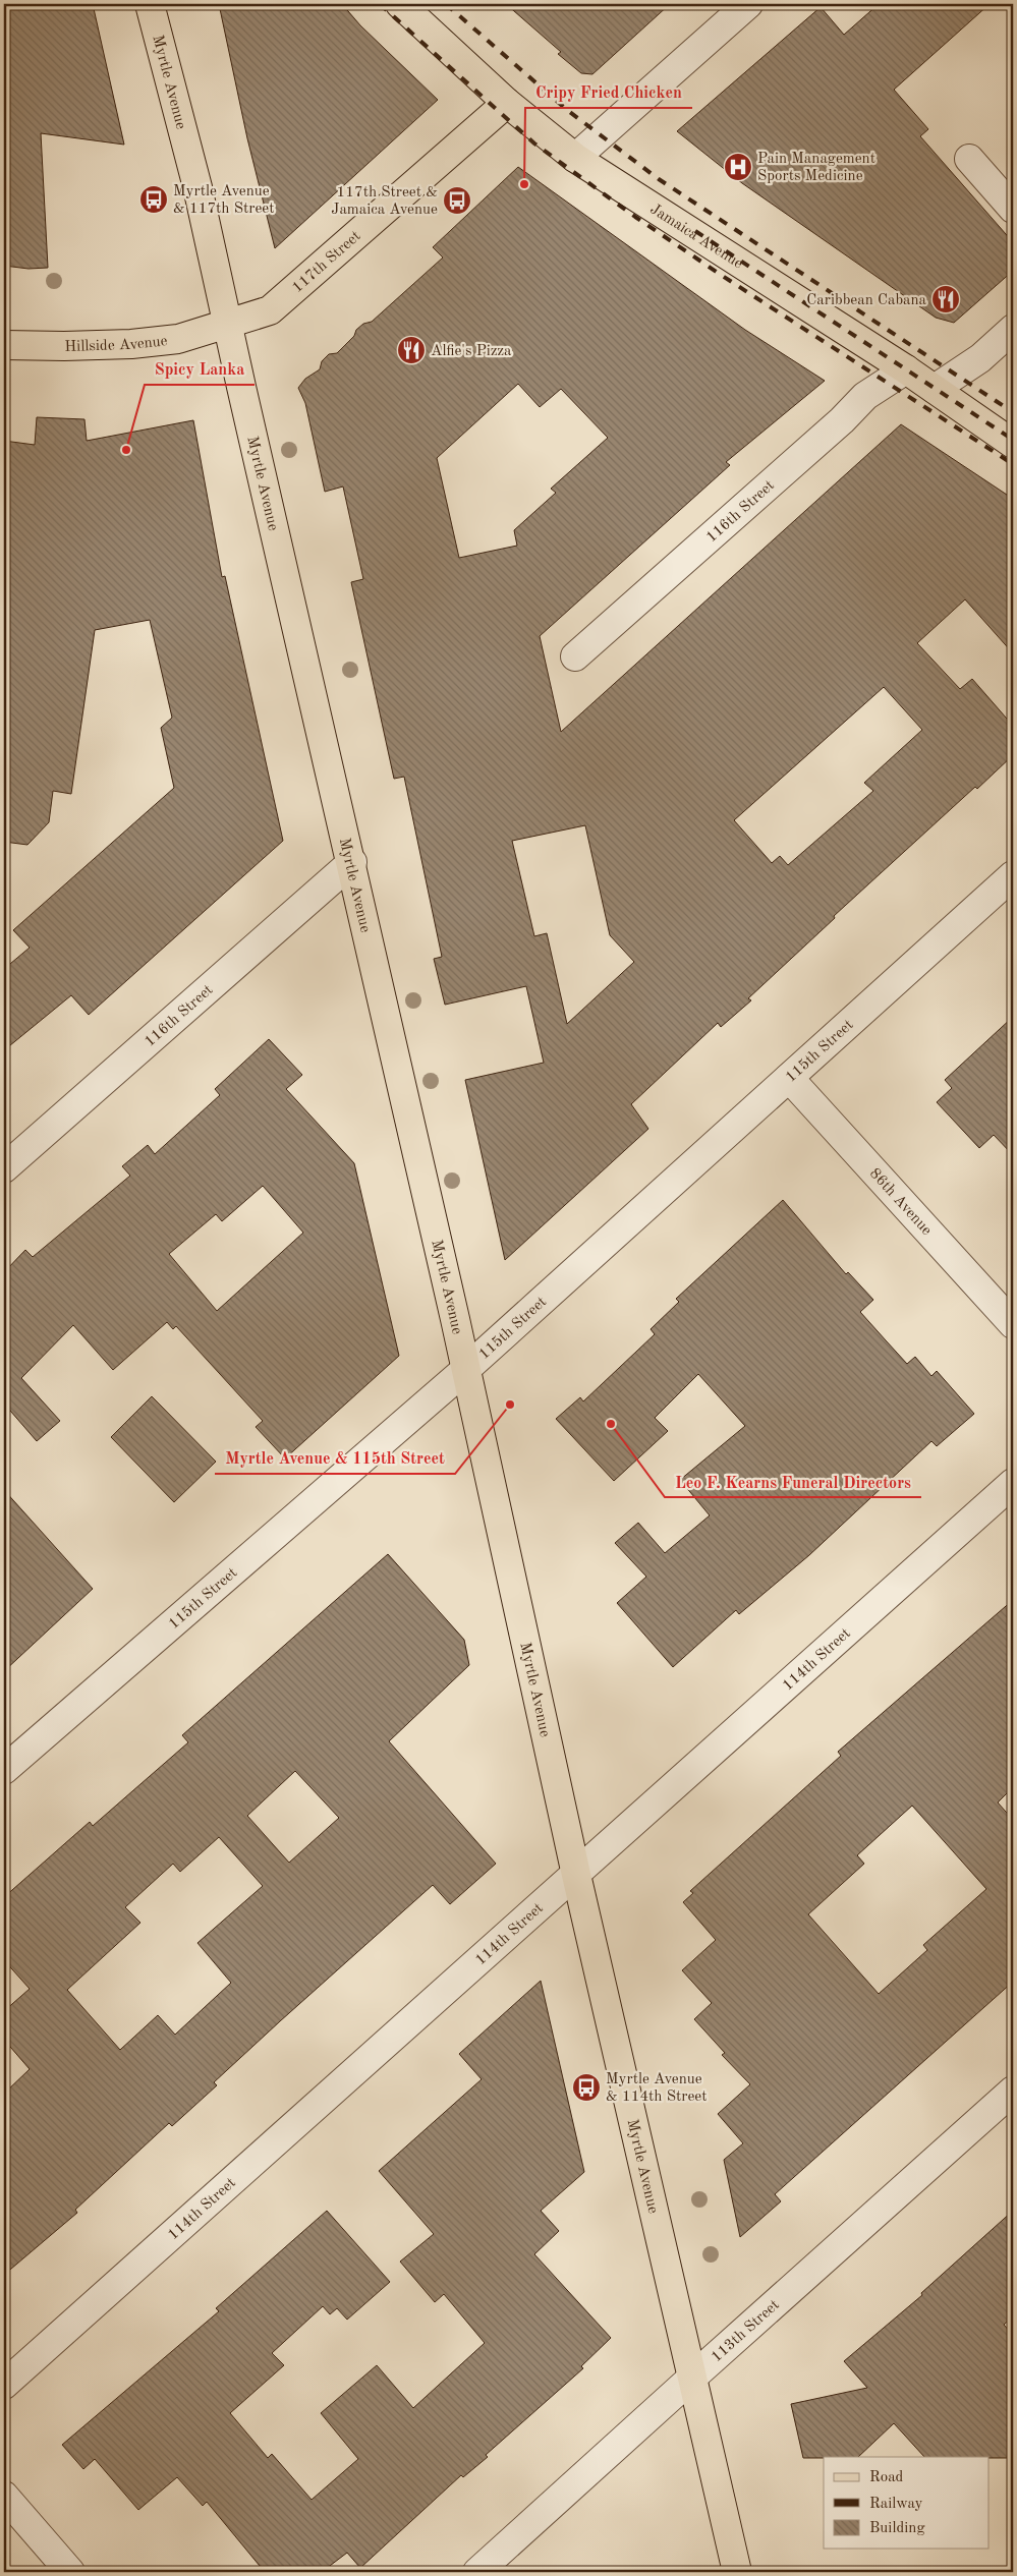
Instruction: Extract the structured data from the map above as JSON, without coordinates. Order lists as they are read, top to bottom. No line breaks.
{"streets":{"main road":["Myrtle Avenue","Jamaica Avenue","117th Street","Hillside Avenue"],"street":["116th Street","115th Street","86th Avenue","114th Street","113th Street"]},"crossings":[["Myrtle Avenue","117th Street"],["Myrtle Avenue","Hillside Avenue"],["Myrtle Avenue","116th Street"],["Myrtle Avenue","115th Street"],["Myrtle Avenue","114th Street"],["Myrtle Avenue","113th Street"],["Jamaica Avenue","117th Street"],["Jamaica Avenue","116th Street"],["117th Street","Hillside Avenue"],["115th Street","86th Avenue"]],"places":{"hospital":["Pain Management Sports Medicine"],"other":["Cripy Fried Chicken","Spicy Lanka","Myrtle Avenue & 115th Street","Leo F. Kearns Funeral Directors"],"bus stop":["Myrtle Avenue & 117th Street","117th Street & Jamaica Avenue","Myrtle Avenue & 114th Street"],"restaurant":["Caribbean Cabana","Alfie's Pizza"]},"legend":["Road","Railway","Building"]}
